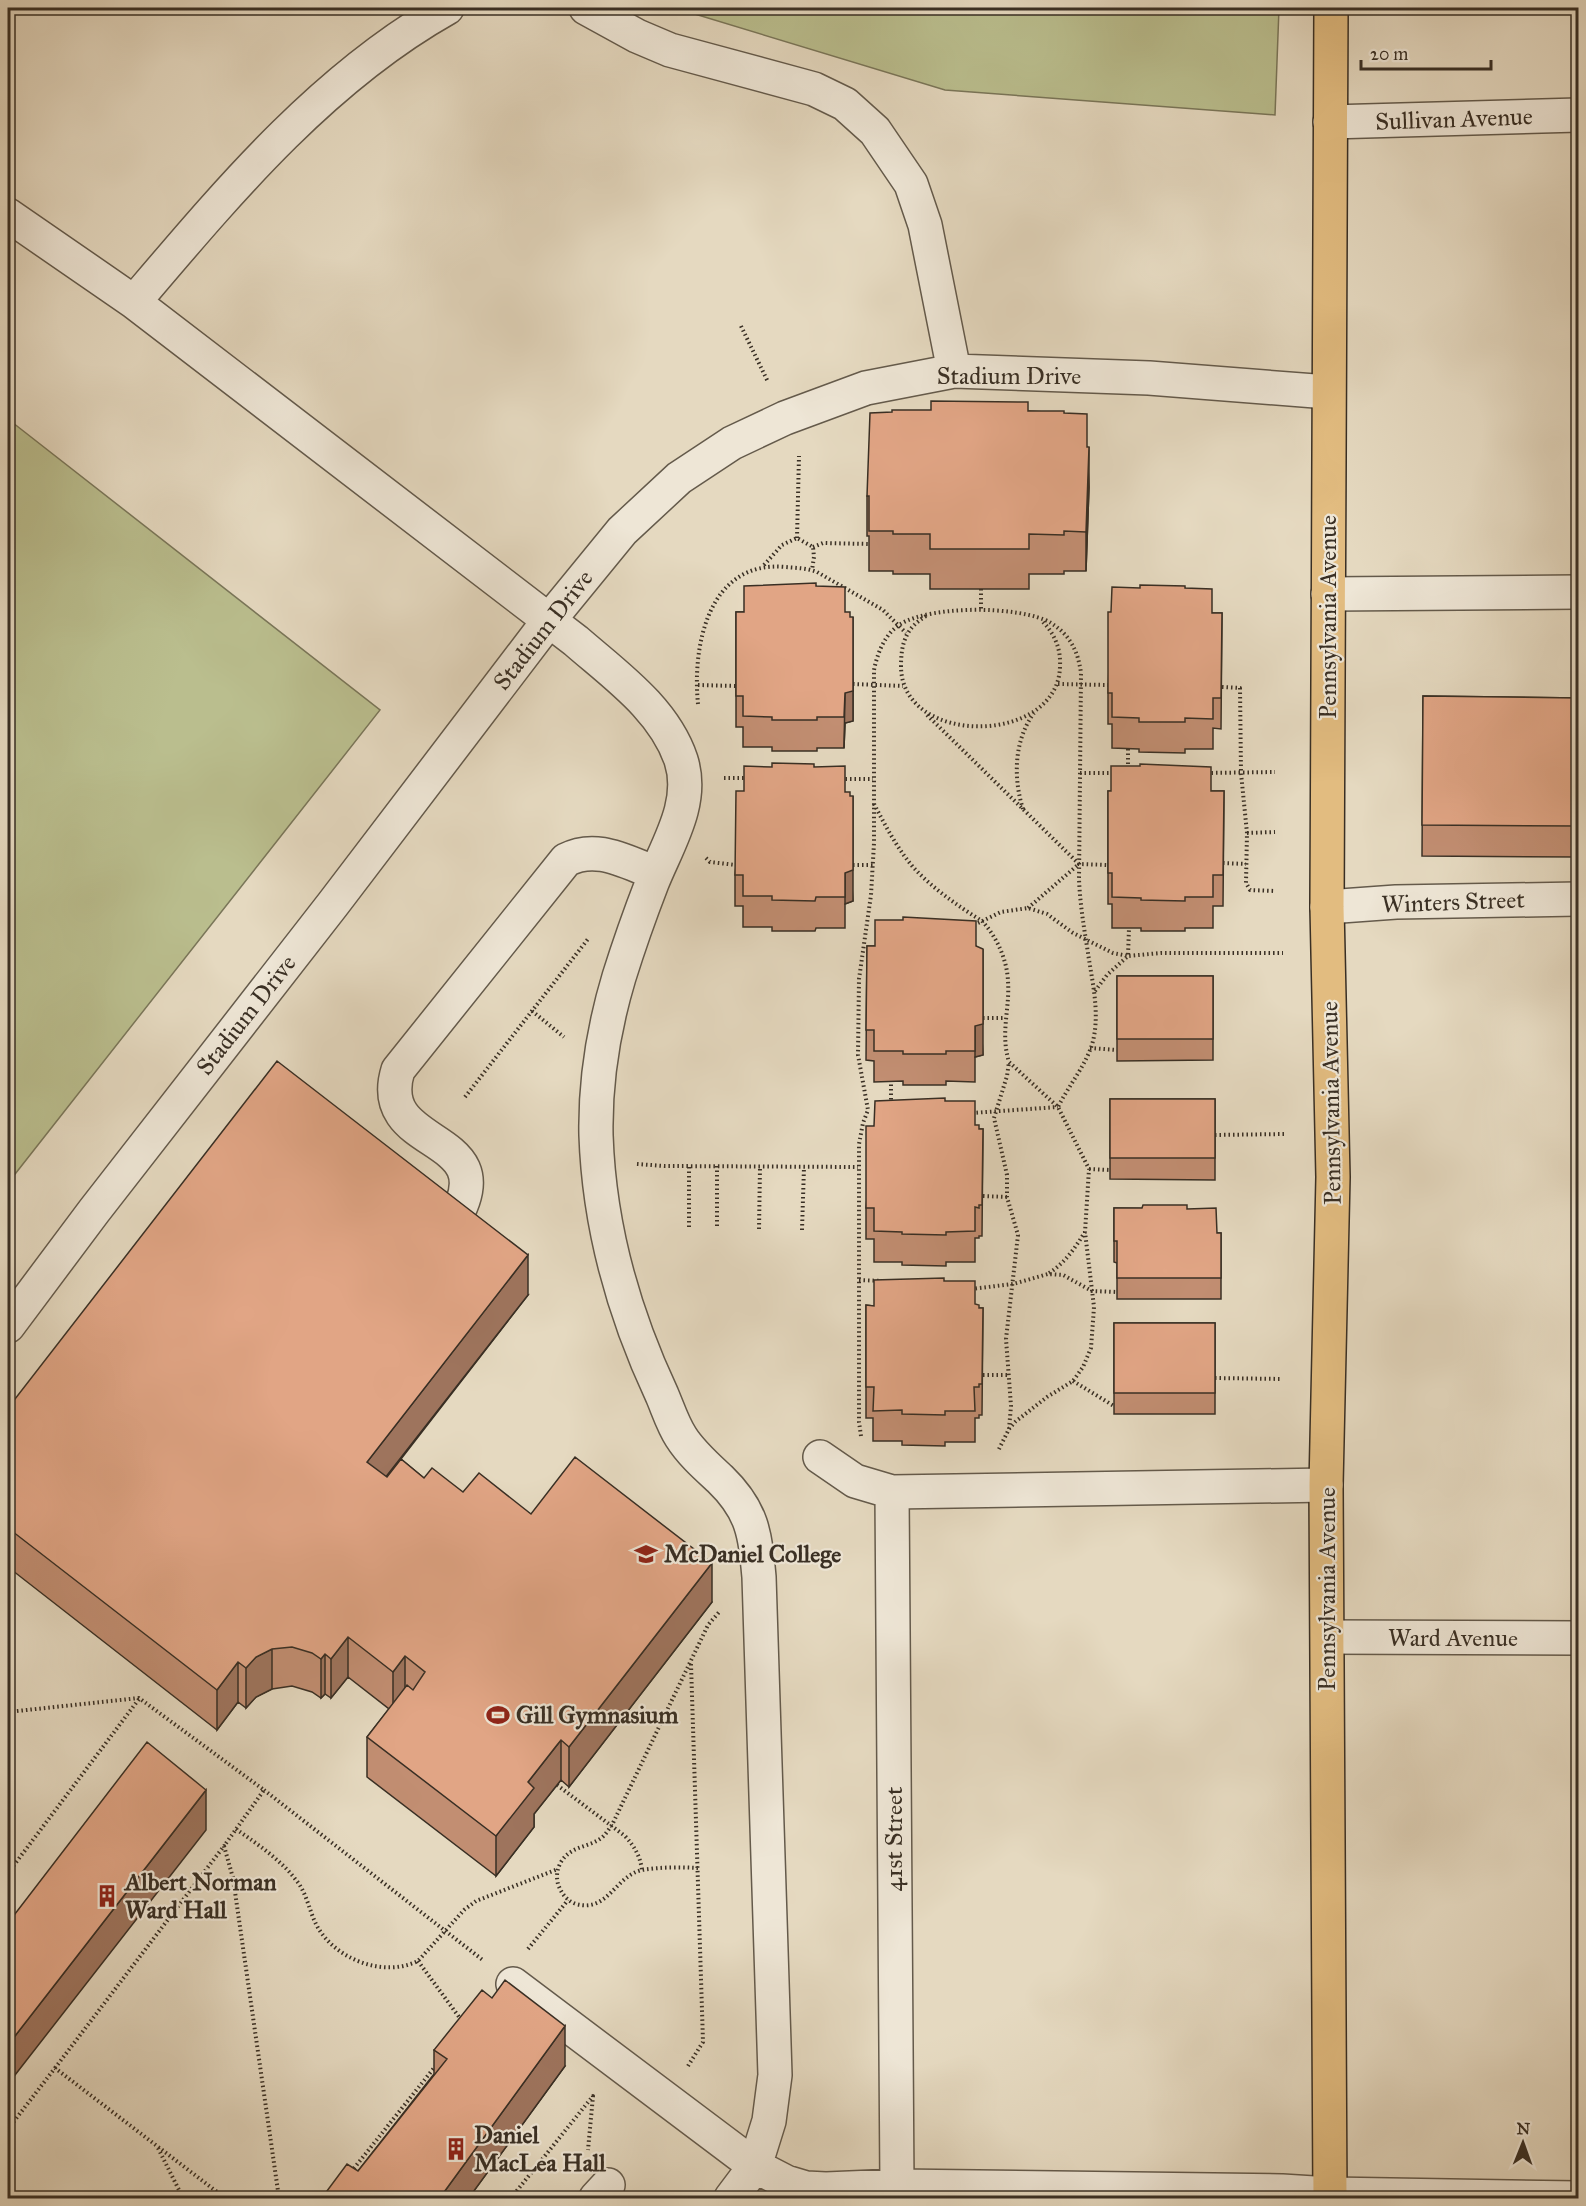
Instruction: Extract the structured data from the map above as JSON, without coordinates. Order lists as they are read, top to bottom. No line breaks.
{"streets":{"main road":["Pennsylvania Avenue"],"street":["Sullivan Avenue","Stadium Drive","Winters Street","Ward Avenue","41st Street"]},"crossings":[["Sullivan Avenue","Pennsylvania Avenue"],["Stadium Drive","Pennsylvania Avenue"],["Pennsylvania Avenue","Winters Street"],["Pennsylvania Avenue","Ward Avenue"]],"places":{"school or university":["McDaniel College"],"sports":["Gill Gymnasium"],"building":["Albert Norman Ward Hall","Daniel MacLea Hall"]},"scale_bar":"20 m","north":"top"}
